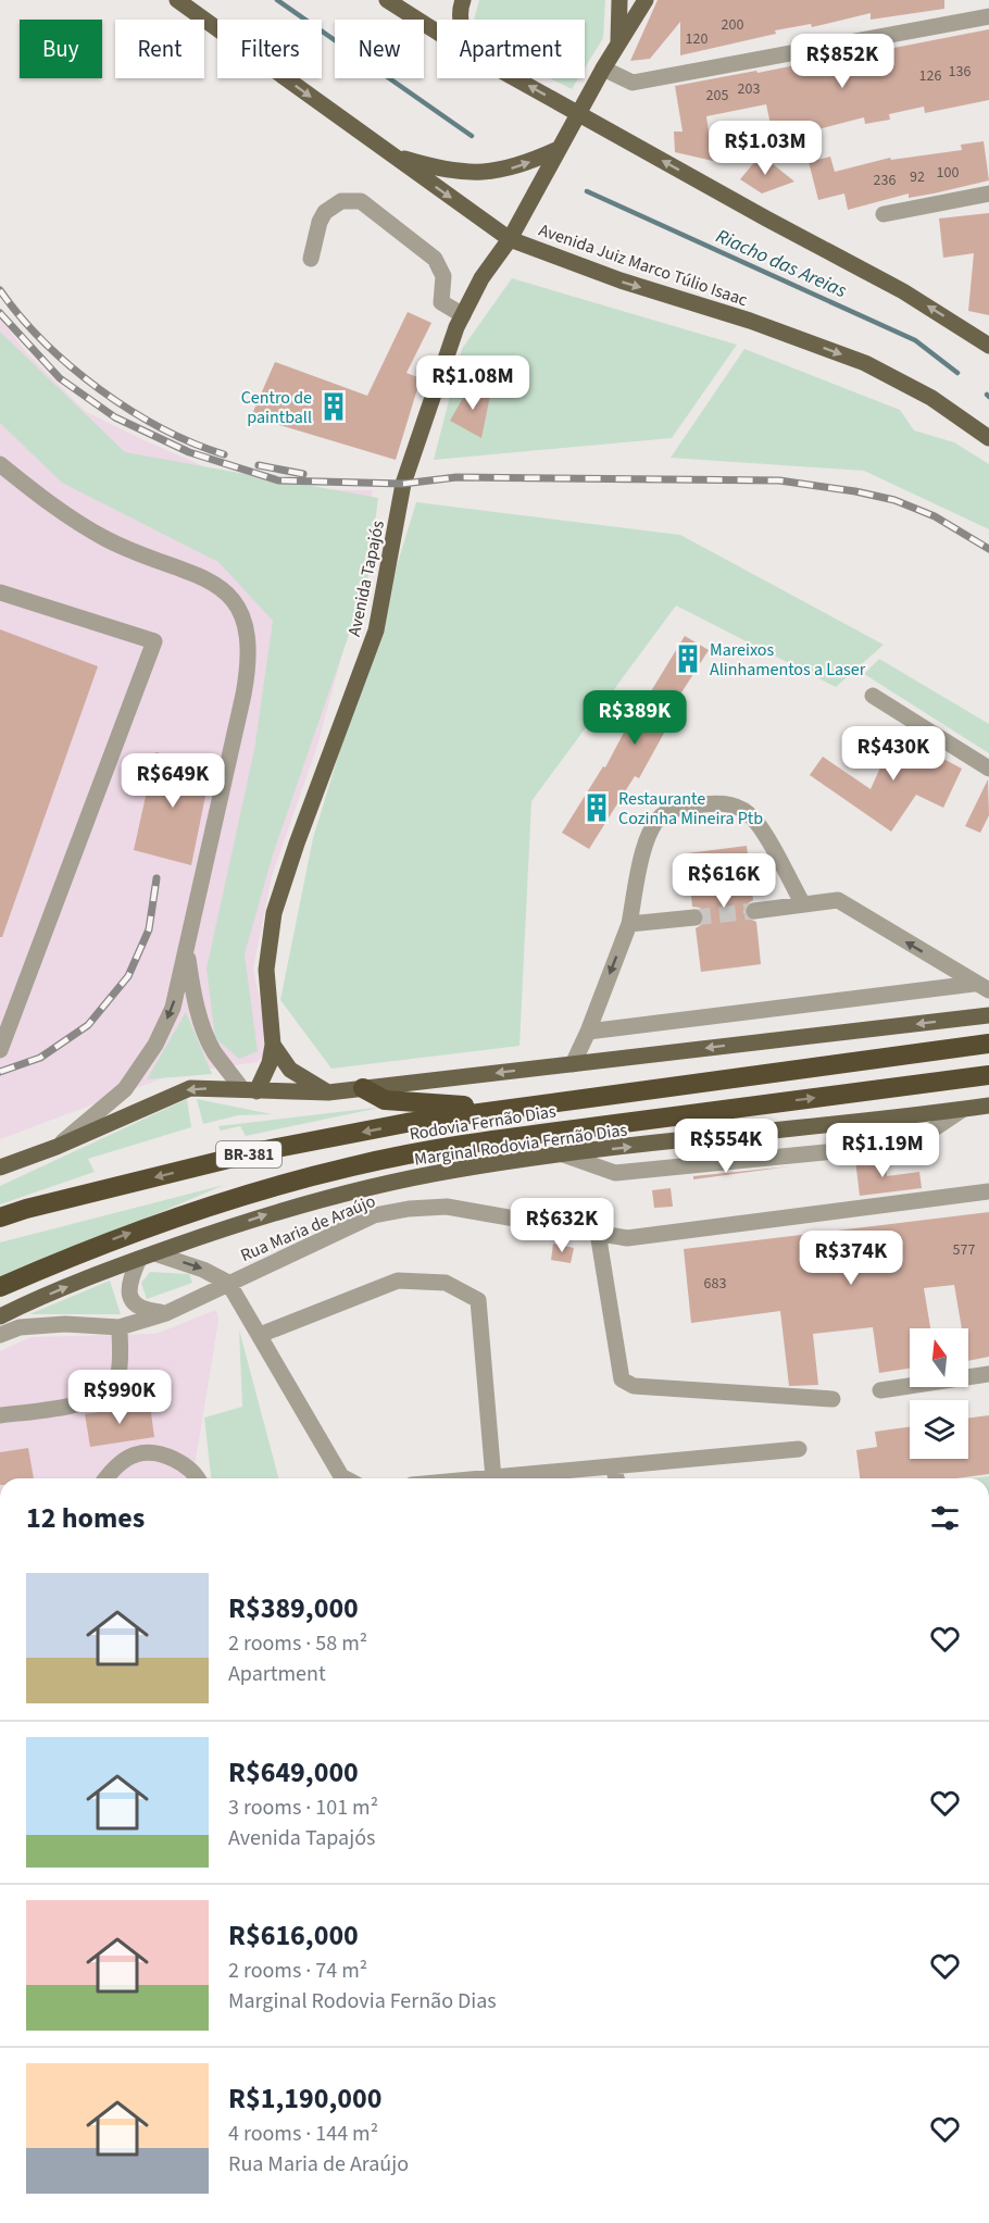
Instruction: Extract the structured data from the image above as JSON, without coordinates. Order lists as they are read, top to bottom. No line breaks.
{"streets":{"highway":["Rodovia Fernão Dias","BR-381"],"main road":["Avenida Juiz Marco Túlio Isaac","Avenida Tapajós","Marginal Rodovia Fernão Dias"],"street":["Rua Maria de Araújo"]},"crossings":[["Avenida Juiz Marco Túlio Isaac","Avenida Tapajós"],["Rodovia Fernão Dias","BR-381"]],"water":["Riacho das Areias"],"places":{"building":["Centro de paintball","Mareixos Alinhamentos a Laser","Restaurante Cozinha Mineira Ptb"]},"house_numbers":["200","120","136","126","203","205","100","92","236","577","683"],"north":"top","page":{"chip":["Buy","Rent","Filters","New","Apartment"],"price":["R$852K","R$1.03M","R$1.08M","R$389K","R$430K","R$649K","R$616K","R$554K","R$1.19M","R$632K","R$374K","R$990K"],"heading":"12 homes","list":[{"name":"R$389,000","note":"2 rooms · 58 m² · Apartment"},{"name":"R$649,000","note":"3 rooms · 101 m² · Avenida Tapajós"},{"name":"R$616,000","note":"2 rooms · 74 m² · Marginal Rodovia Fernão Dias"},{"name":"R$1,190,000","note":"4 rooms · 144 m² · Rua Maria de Araújo"}]}}
